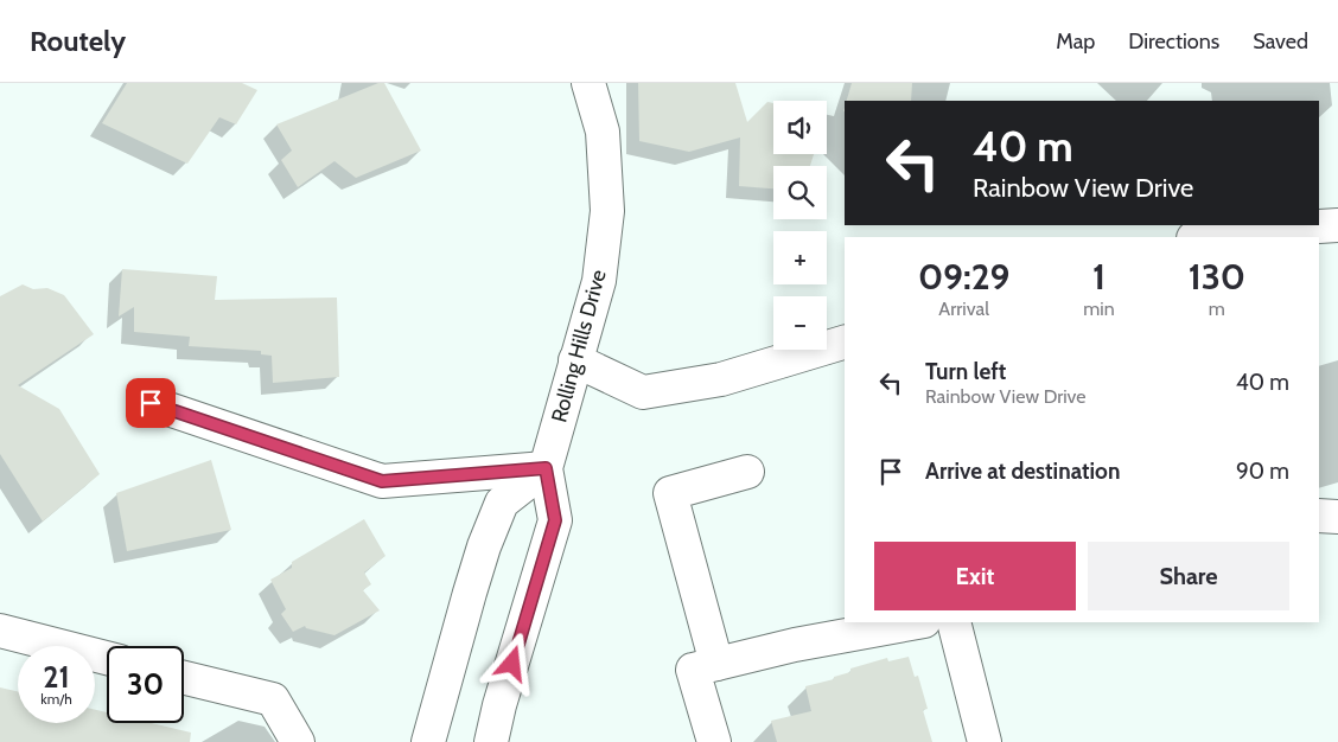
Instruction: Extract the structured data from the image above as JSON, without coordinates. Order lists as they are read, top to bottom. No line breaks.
{"streets":{"street":["Rolling Hills Drive"]},"page":{"header":"Routely","nav":["Map","Directions","Saved"],"map_buttons":["+","−"],"turn":["40 m","Rainbow View Drive"],"eta":["09:29","Arrival","1","min","130","m"],"list":[{"name":"Turn left","note":"Rainbow View Drive","value":"40 m"},{"name":"Arrive at destination","value":"90 m"}],"buttons":["Exit","Share"],"speed":"21 km/h","limit":"30"}}
